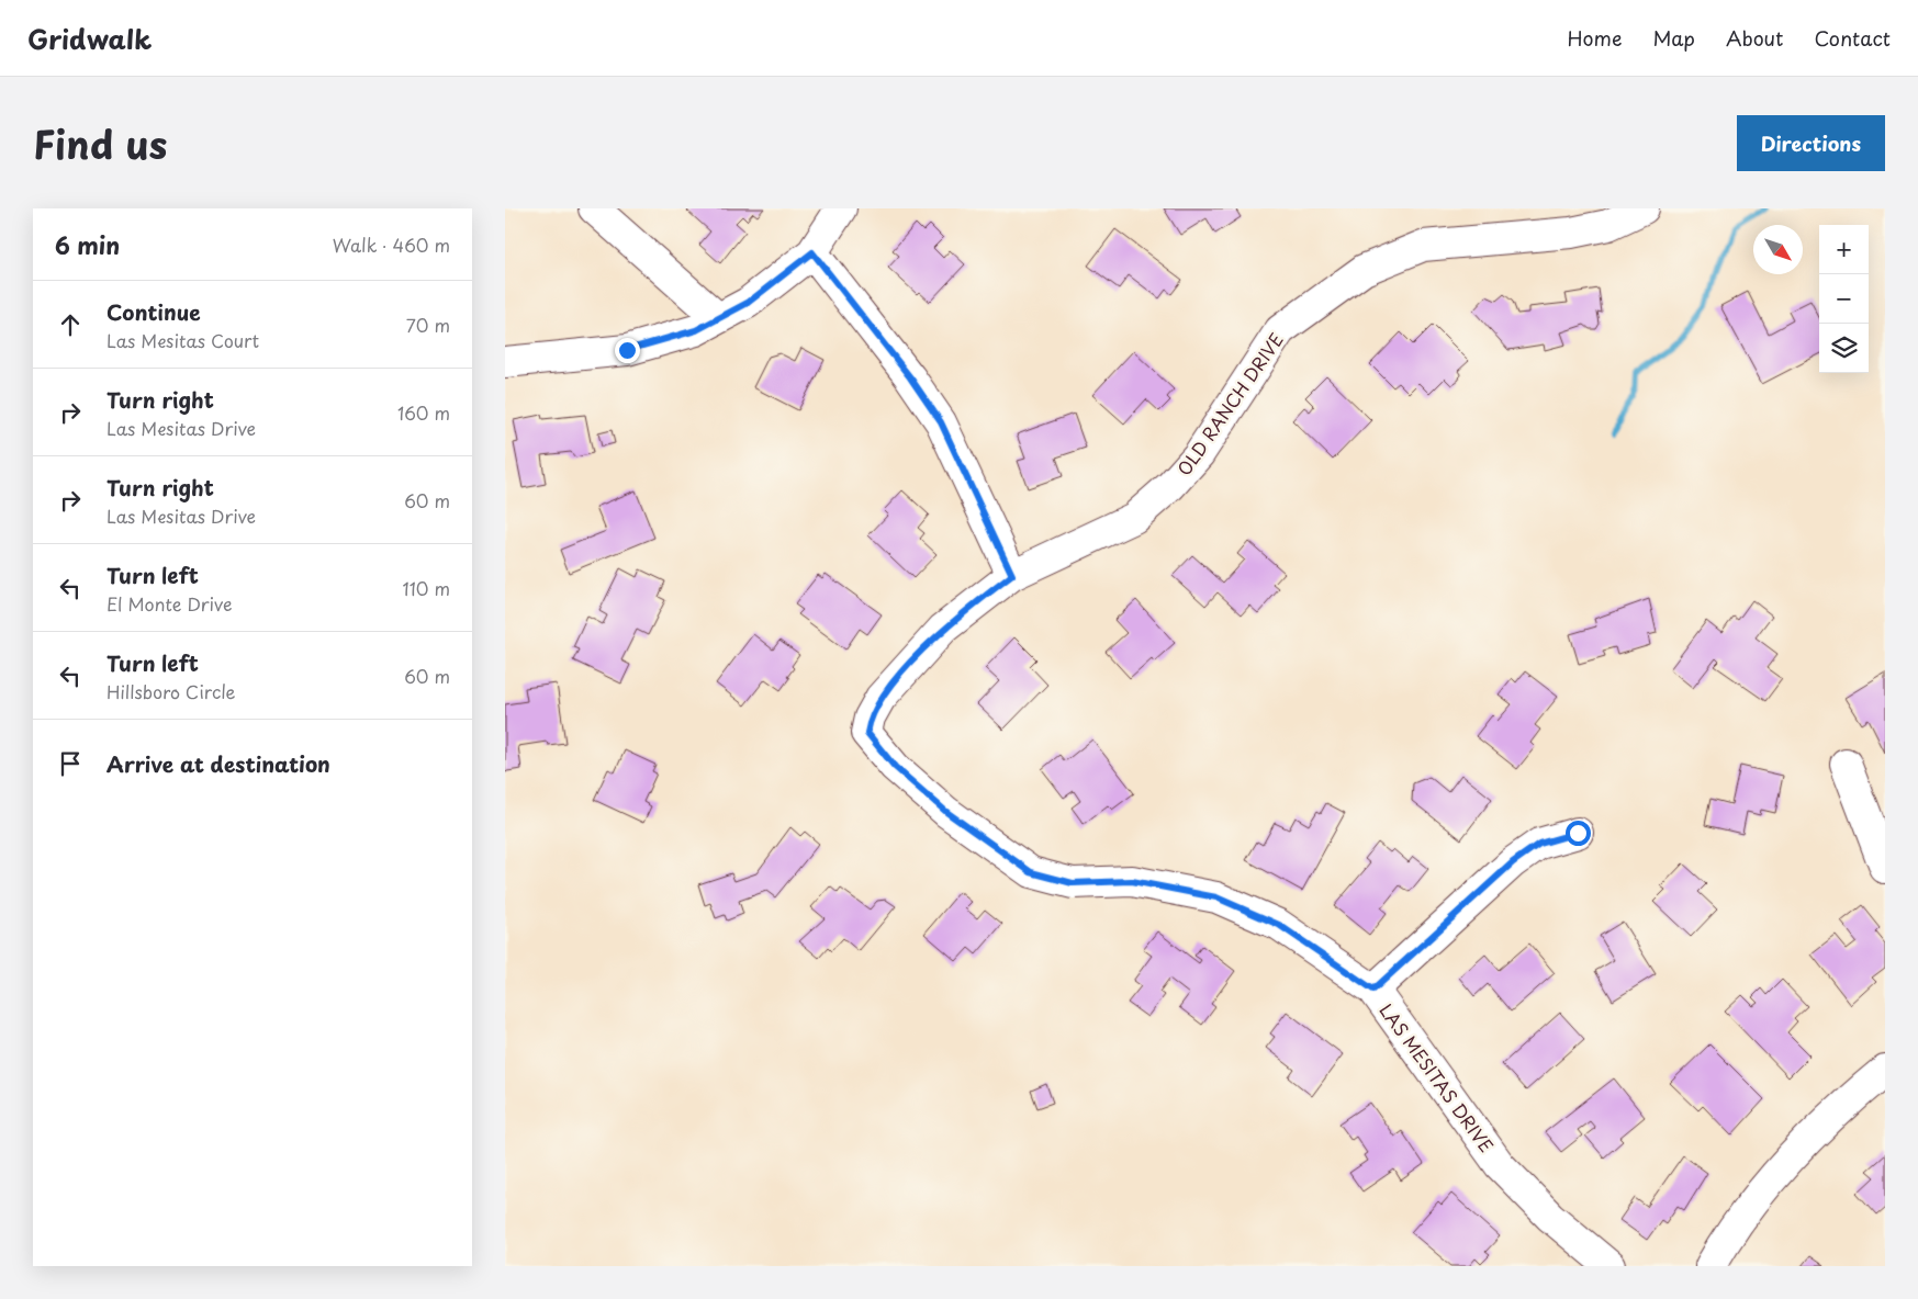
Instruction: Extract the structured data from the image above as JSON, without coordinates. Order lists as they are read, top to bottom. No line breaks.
{"streets":{"street":["OLD RANCH DRIVE","LAS MESITAS DRIVE"]},"crossings":[["OLD RANCH DRIVE","LAS MESITAS DRIVE"]],"north":"bottom right","page":{"header":"Gridwalk","nav":["Home","Map","About","Contact"],"title":"Find us","buttons":"Directions","heading":["6 min","Walk · 460 m"],"map_buttons":["+","−"],"list":[["Continue","Las Mesitas Court","70 m"],["Turn right","Las Mesitas Drive","160 m"],["Turn right","Las Mesitas Drive","60 m"],["Turn left","El Monte Drive","110 m"],["Turn left","Hillsboro Circle","60 m"],"Arrive at destination"]}}
